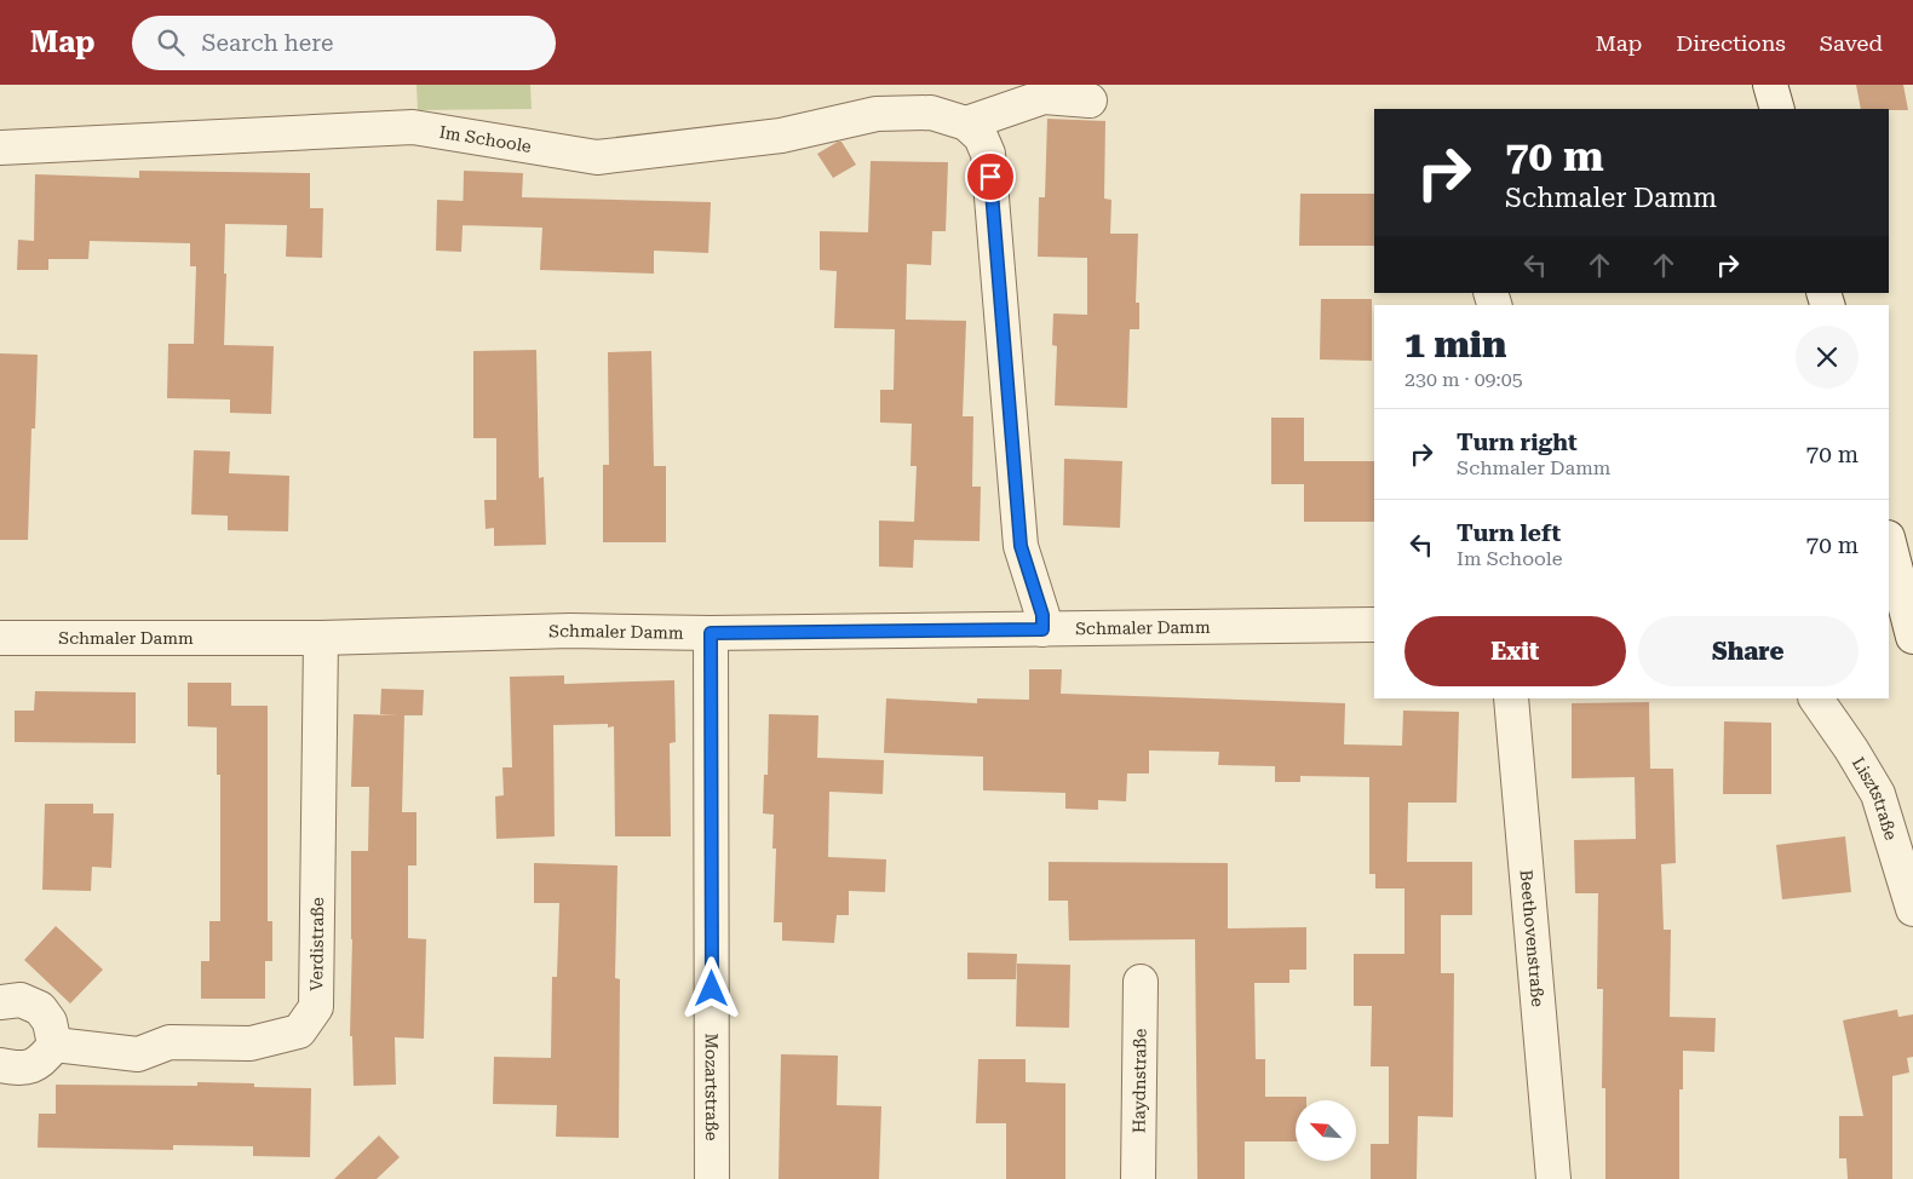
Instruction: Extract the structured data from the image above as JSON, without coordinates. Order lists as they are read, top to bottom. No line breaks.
{"streets":{"street":["Im Schoole","Schmaler Damm","Lisztstraße","Beethovenstraße","Verdistraße","Haydnstraße","Mozartstraße"]},"crossings":[["Schmaler Damm","Verdistraße"],["Schmaler Damm","Mozartstraße"]],"north":"top left","page":{"header":"Map","search":"Search here","nav":["Map","Directions","Saved"],"turn":["70 m","Schmaler Damm"],"heading":["1 min","230 m · 09:05"],"list":[{"name":"Turn right","note":"Schmaler Damm","value":"70 m"},{"name":"Turn left","note":"Im Schoole","value":"70 m"}],"buttons":["Exit","Share"]}}
